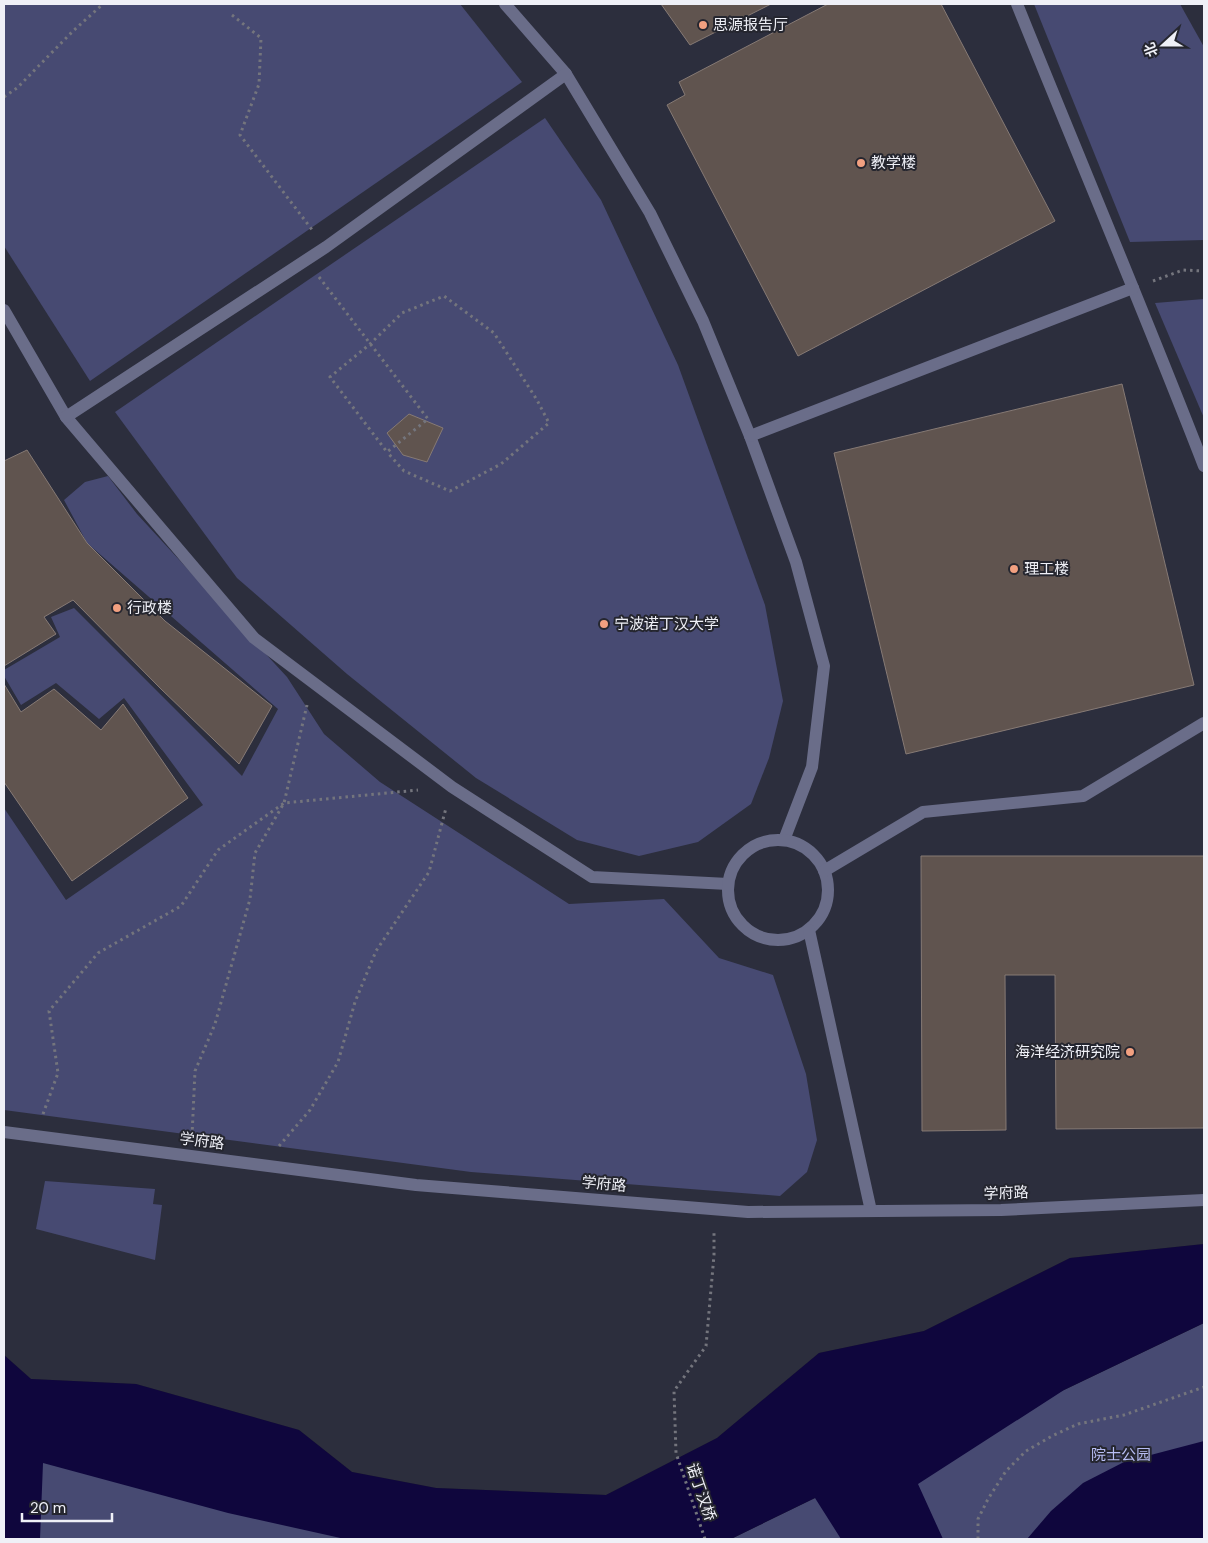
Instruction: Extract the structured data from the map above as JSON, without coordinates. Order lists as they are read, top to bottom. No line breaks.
{"streets":{"street":["学府路"],"path":["诺丁汉桥"]},"crossings":[["学府路","诺丁汉桥"]],"parks":["院士公园"],"places":["思源报告厅","教学楼","理工楼","行政楼","宁波诺丁汉大学","海洋经济研究院"],"scale_bar":"20 m","north":"left"}
